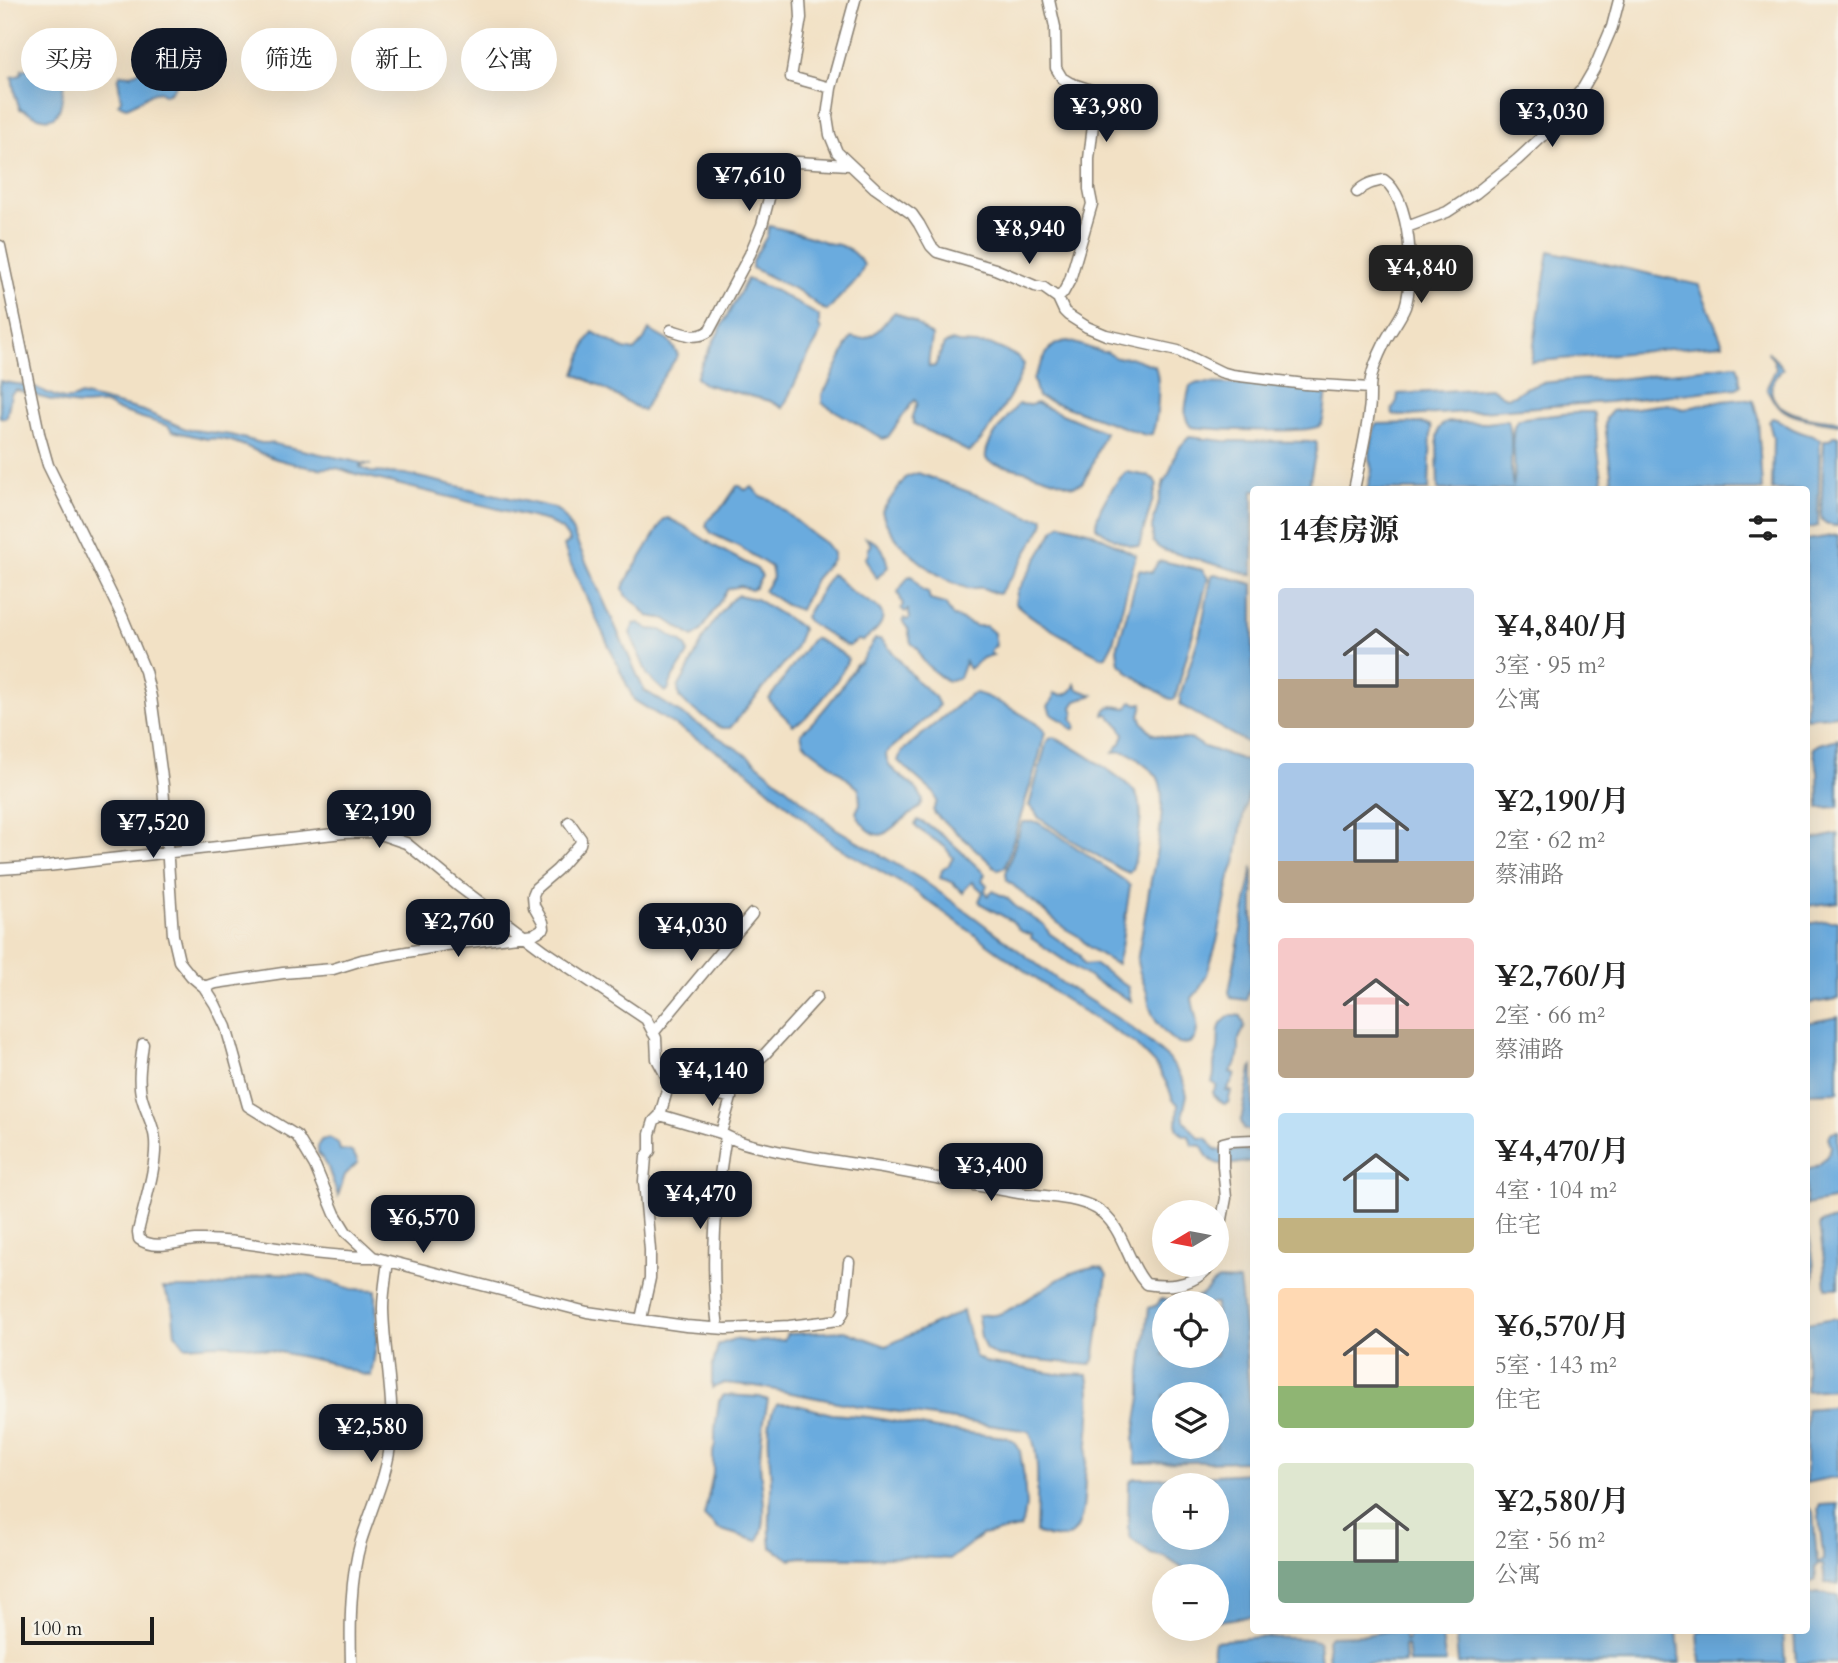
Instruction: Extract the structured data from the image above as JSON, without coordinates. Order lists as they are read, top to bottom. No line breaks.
{"scale_bar":"100 m","north":"left","page":{"chip":["买房","租房","筛选","新上","公寓"],"price":["¥3,980","¥3,030","¥7,610","¥8,940","¥4,840","¥2,190","¥7,520","¥2,760","¥4,030","¥4,140","¥3,400","¥4,470","¥6,570","¥2,580"],"heading":"14套房源","list":[{"name":"¥4,840/月","note":"3室 · 95 m² · 公寓"},{"name":"¥2,190/月","note":"2室 · 62 m² · 蔡浦路"},{"name":"¥2,760/月","note":"2室 · 66 m² · 蔡浦路"},{"name":"¥4,470/月","note":"4室 · 104 m² · 住宅"},{"name":"¥6,570/月","note":"5室 · 143 m² · 住宅"},{"name":"¥2,580/月","note":"2室 · 56 m² · 公寓"}],"map_buttons":["+","−"],"scale":"100 m"}}
